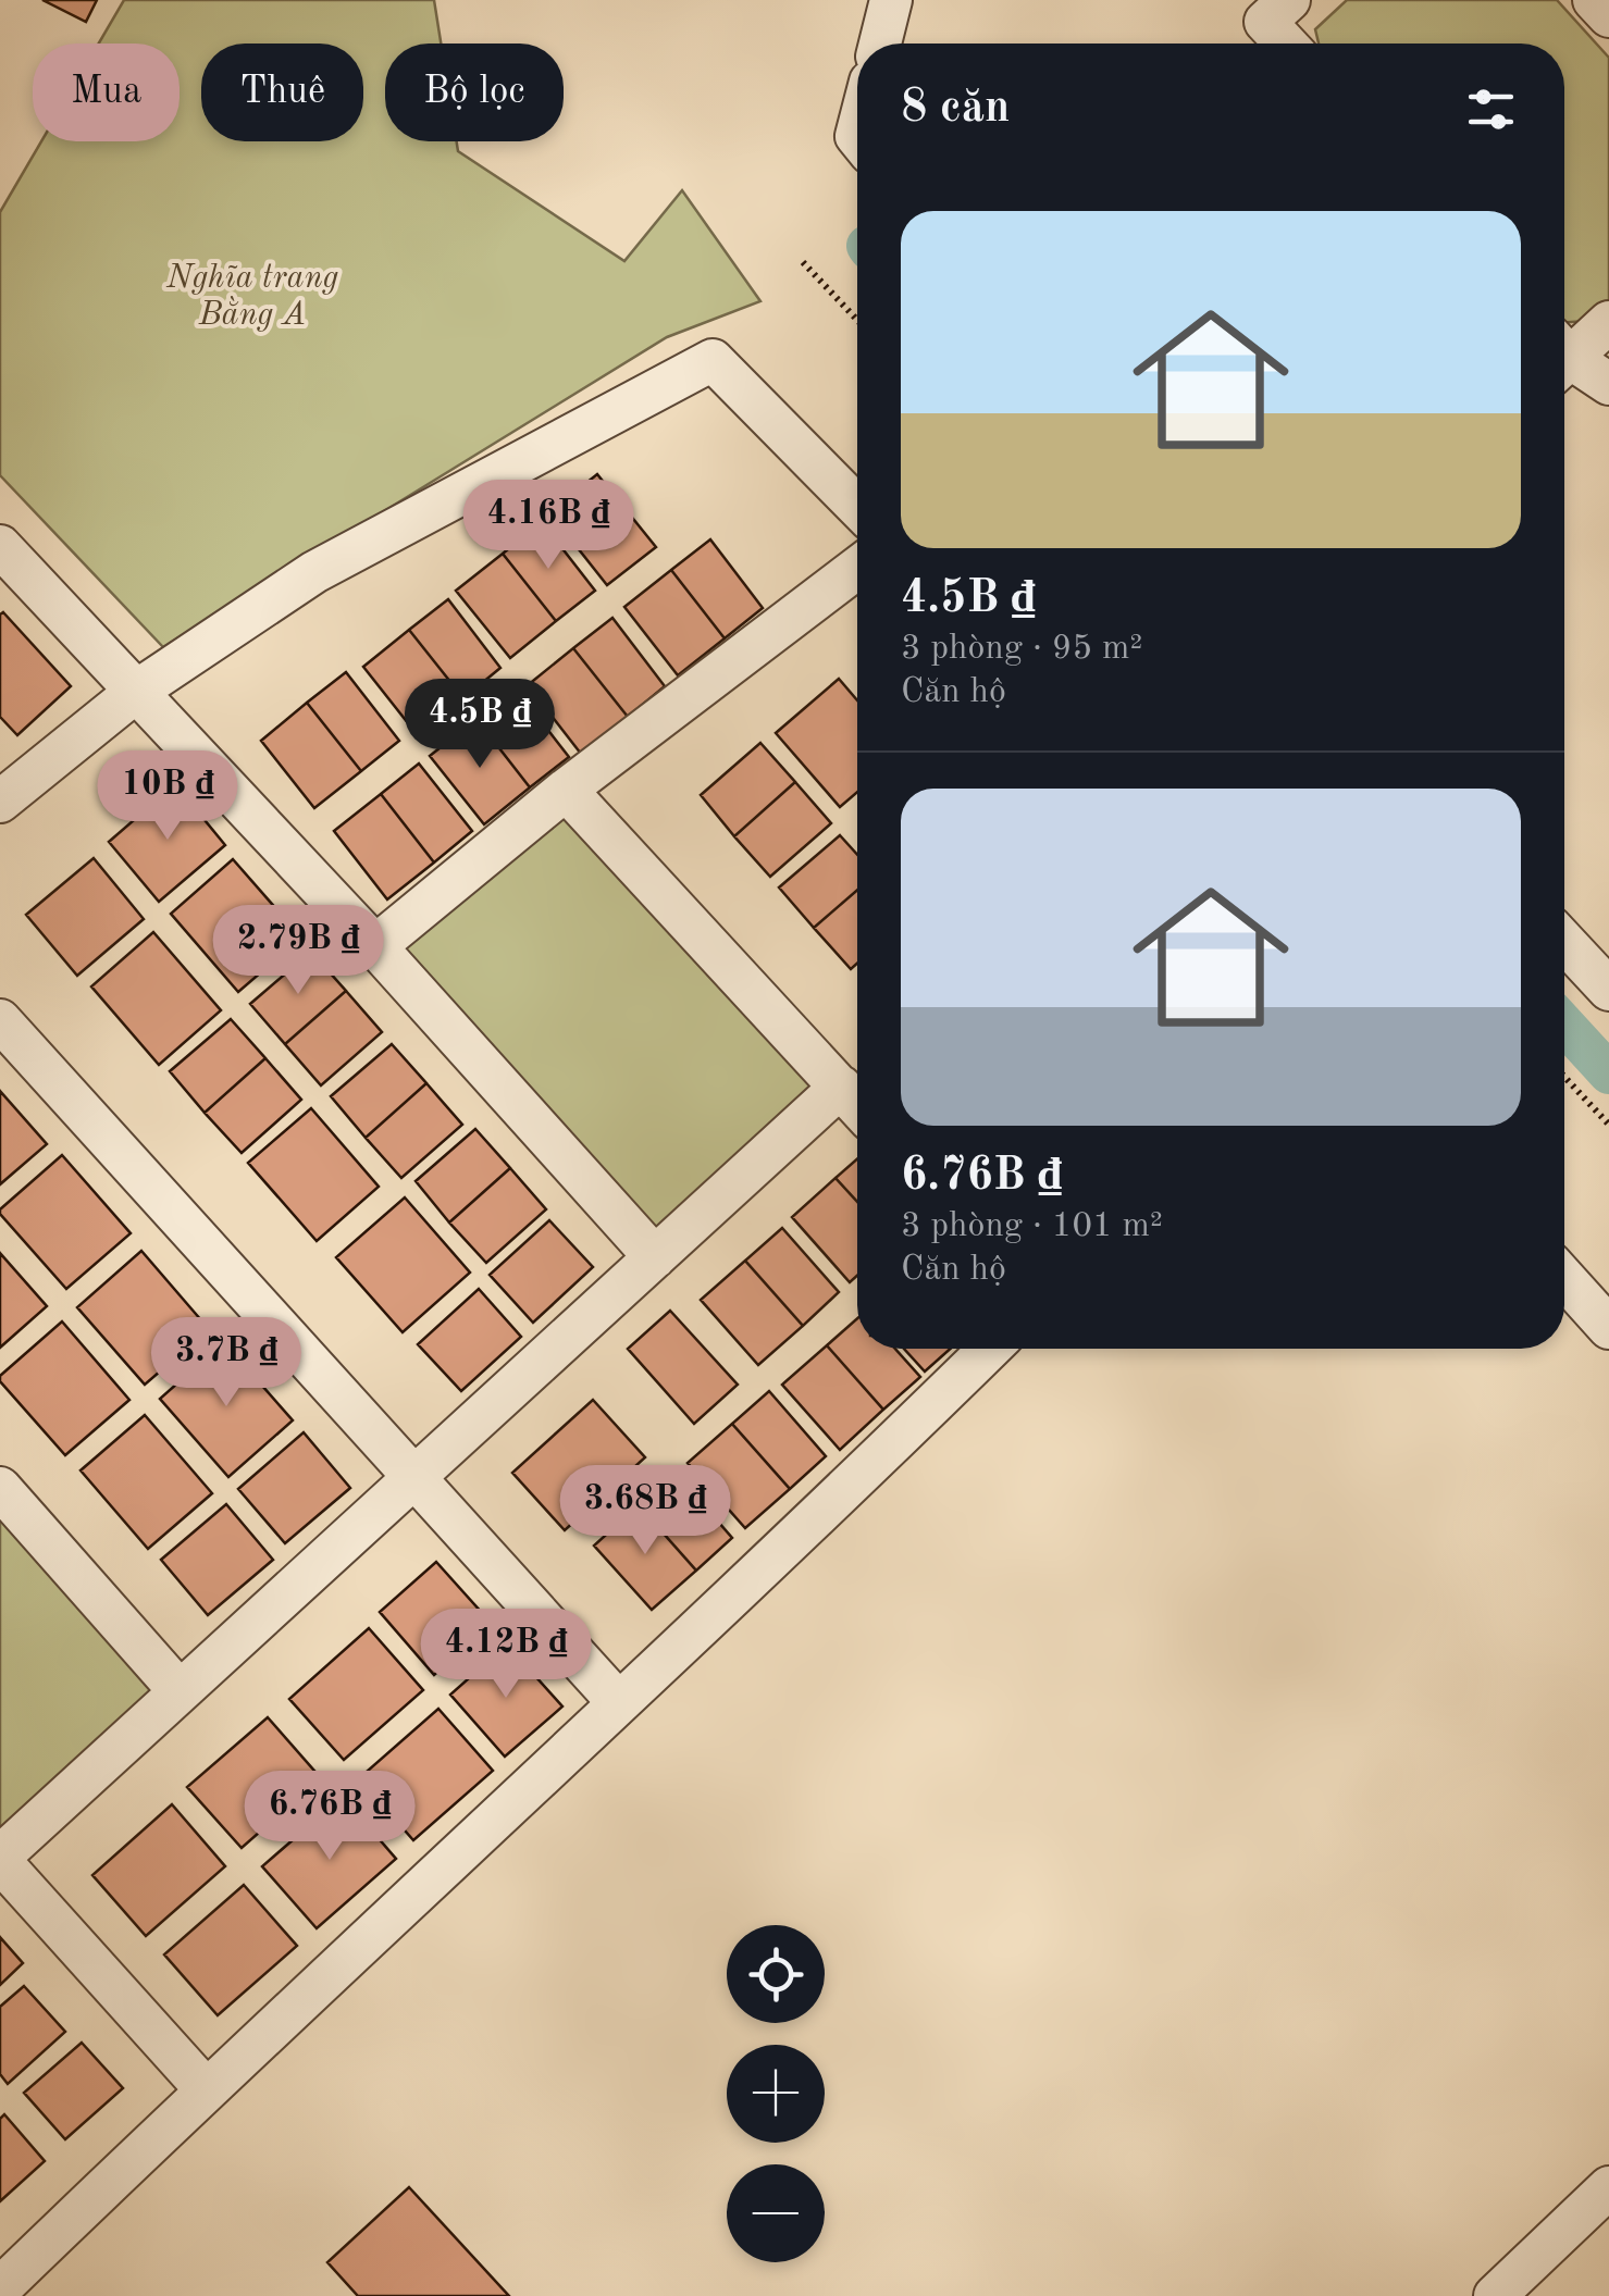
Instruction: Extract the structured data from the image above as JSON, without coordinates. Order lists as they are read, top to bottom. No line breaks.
{"parks":["Nghĩa trang Bằng A"],"page":{"chip":["Mua","Thuê","Bộ lọc"],"heading":"8 căn","list":[{"name":"4.5B ₫","note":"3 phòng · 95 m² · Căn hộ"},{"name":"6.76B ₫","note":"3 phòng · 101 m² · Căn hộ"}],"price":["4.16B ₫","4.5B ₫","10B ₫","2.79B ₫","3.7B ₫","3.68B ₫","4.12B ₫","6.76B ₫"],"map_buttons":["+","−"]}}
